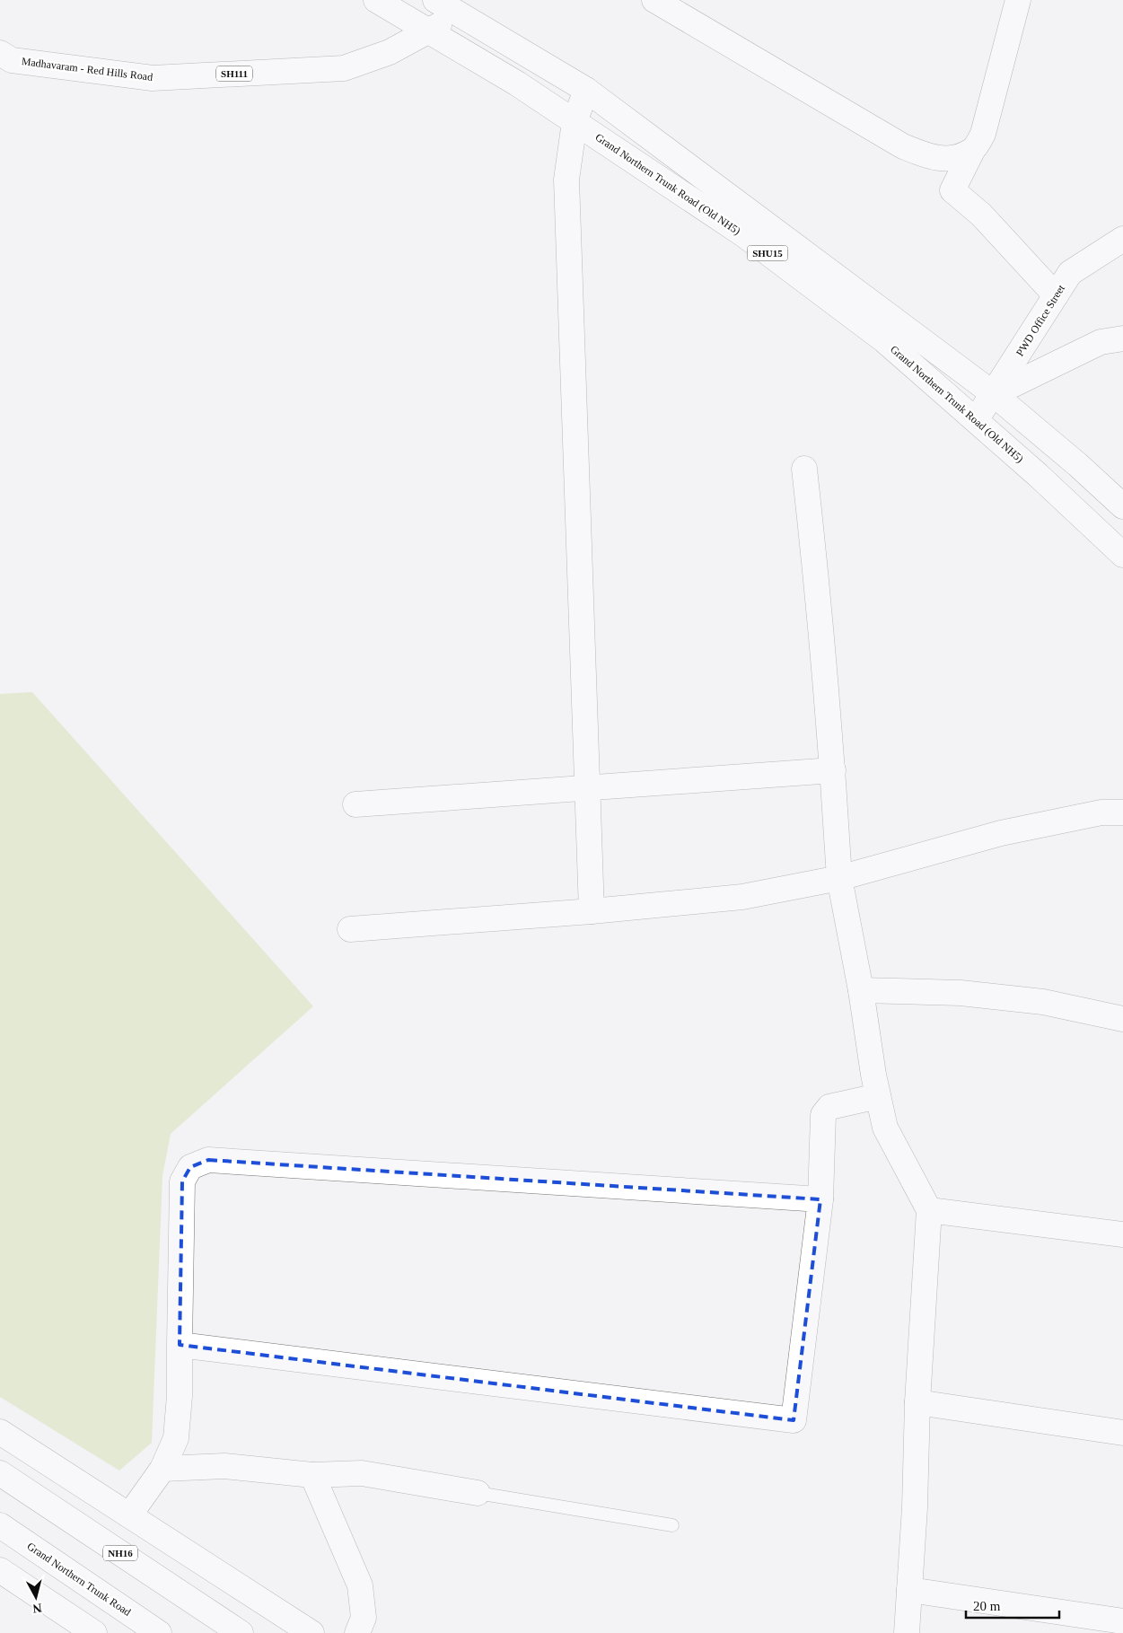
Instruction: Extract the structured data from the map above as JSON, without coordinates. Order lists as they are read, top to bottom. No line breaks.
{"streets":{"main road":["Madhavaram - Red Hills Road","SH111","Grand Northern Trunk Road (Old NH5)","SHU15","PWD Office Street","NH16","Grand Northern Trunk Road"]},"crossings":[["Madhavaram - Red Hills Road","Grand Northern Trunk Road (Old NH5)"],["Grand Northern Trunk Road (Old NH5)","PWD Office Street"]],"scale_bar":"20 m","north":"bottom"}
